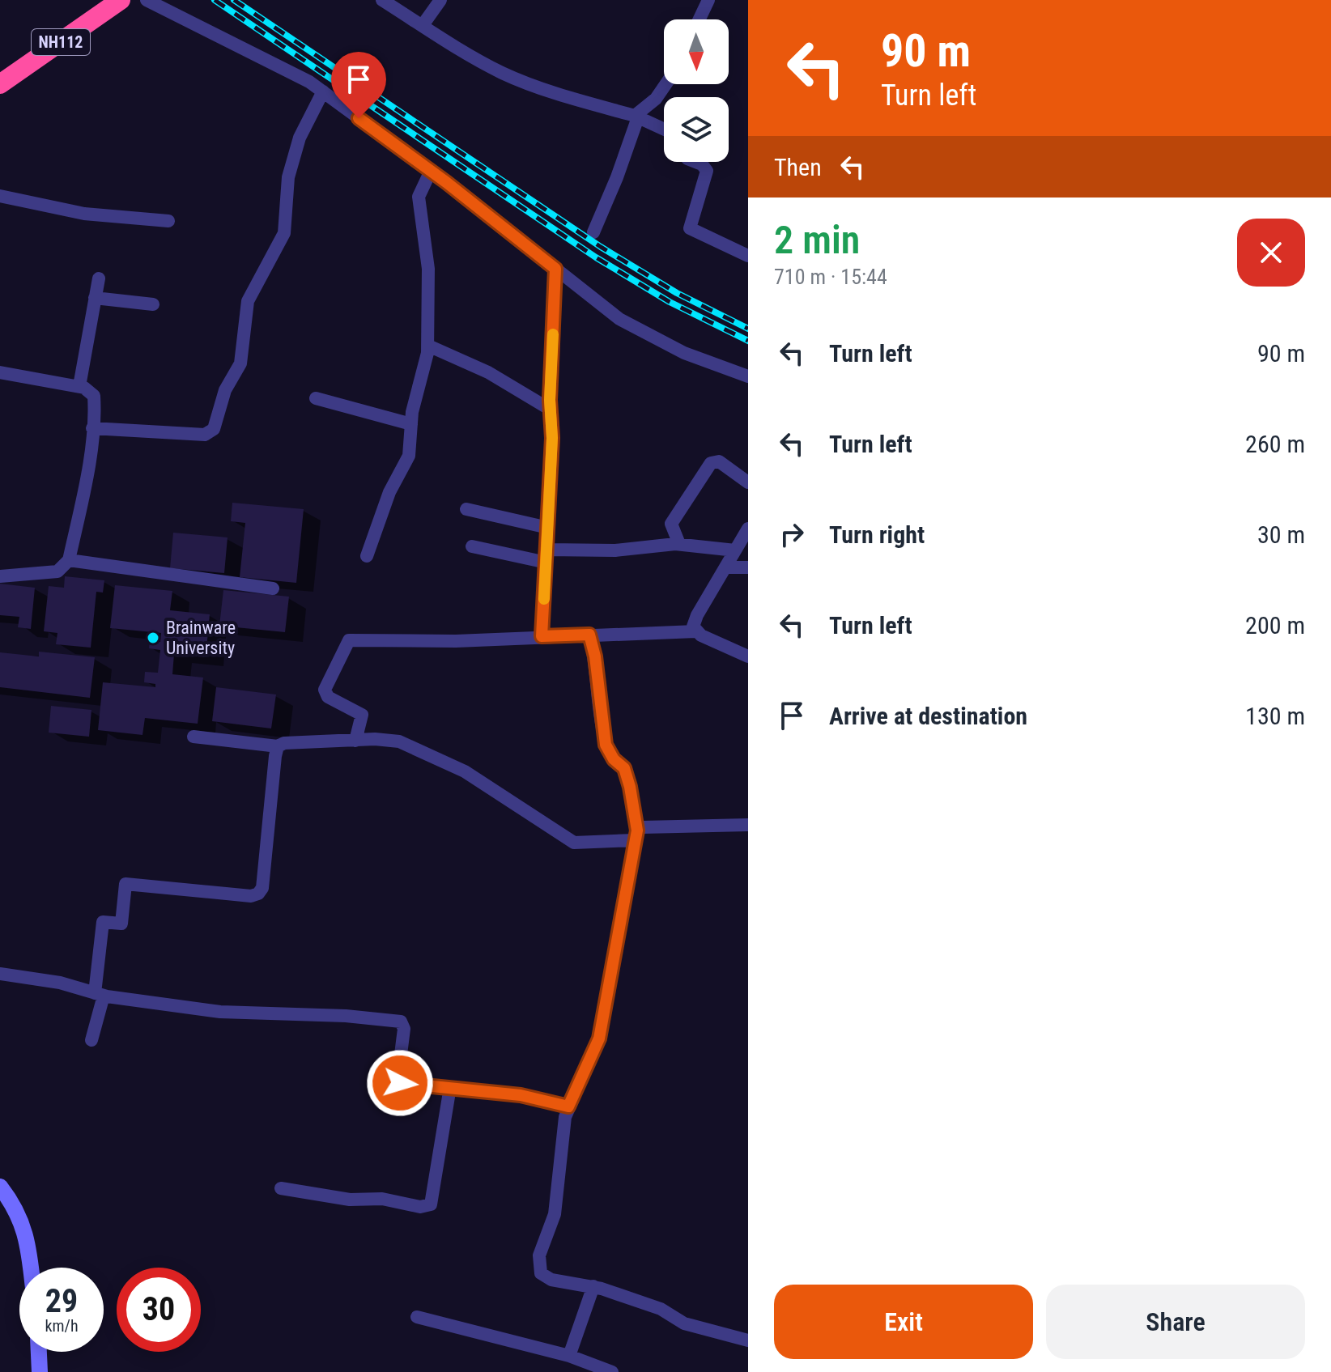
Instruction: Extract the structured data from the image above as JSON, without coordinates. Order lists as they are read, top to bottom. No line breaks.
{"streets":{"highway":["NH112"]},"places":["Brainware University"],"north":"bottom","page":{"turn":["90 m","Turn left"],"then":"Then","heading":["2 min","710 m · 15:44"],"list":[{"name":"Turn left","value":"90 m"},{"name":"Turn left","value":"260 m"},{"name":"Turn right","value":"30 m"},{"name":"Turn left","value":"200 m"},{"name":"Arrive at destination","value":"130 m"}],"speed":"29 km/h","limit":"30","buttons":["Exit","Share"]}}
